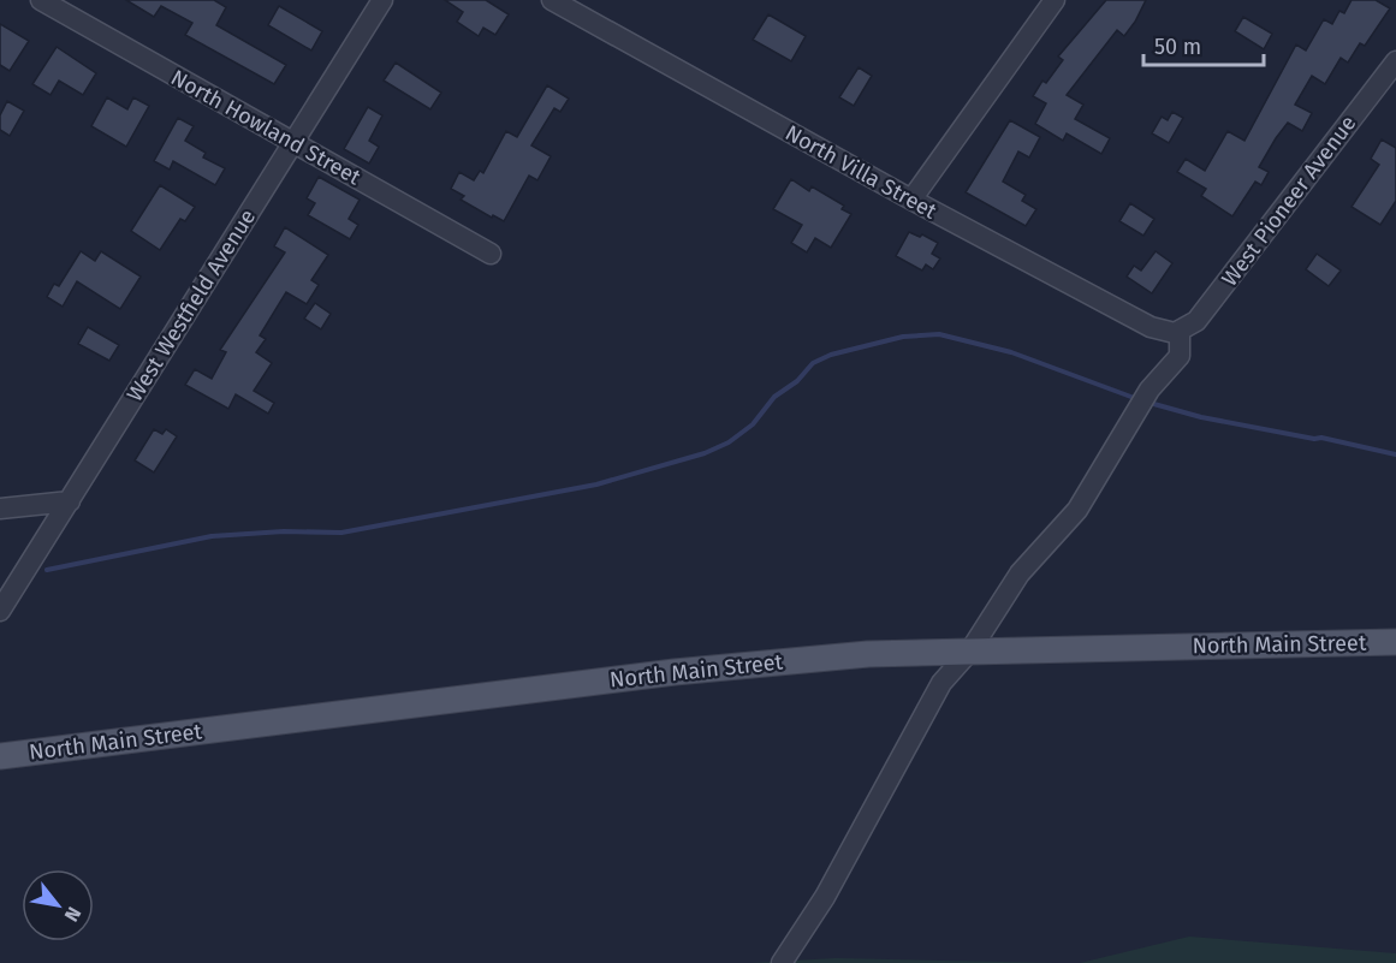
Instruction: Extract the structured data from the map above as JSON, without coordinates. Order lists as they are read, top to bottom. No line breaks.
{"streets":{"main road":["North Main Street"],"street":["North Howland Street","North Villa Street","West Pioneer Avenue","West Westfield Avenue"]},"crossings":[["North Howland Street","West Westfield Avenue"],["North Villa Street","West Pioneer Avenue"]],"scale_bar":"50 m","north":"bottom right"}
